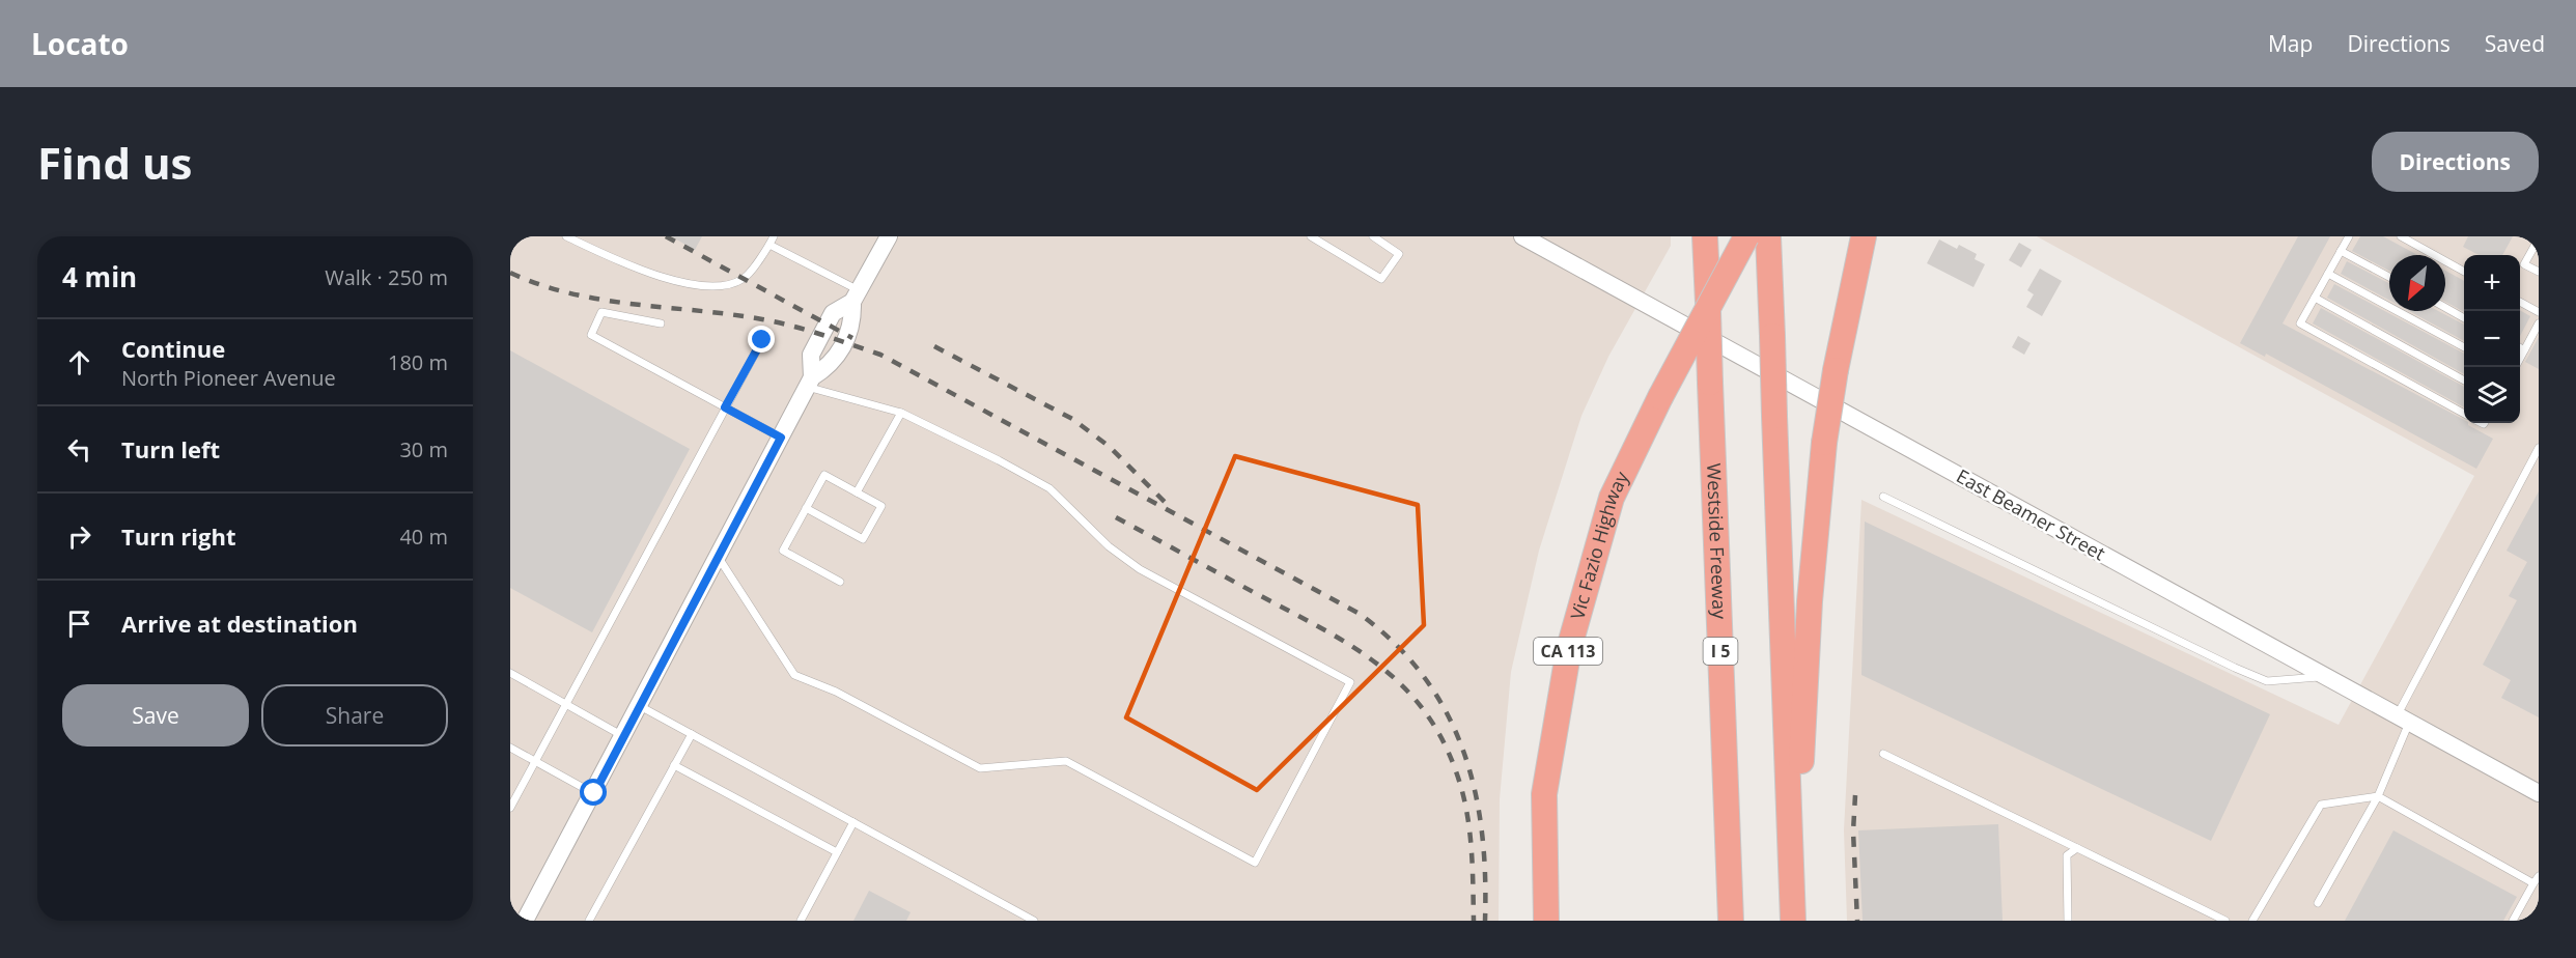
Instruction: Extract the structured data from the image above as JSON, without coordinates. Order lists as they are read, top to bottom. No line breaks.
{"streets":{"highway":["Westside Freeway","Vic Fazio Highway","CA 113","I 5"],"street":["East Beamer Street"]},"north":"bottom left","page":{"header":"Locato","nav":["Map","Directions","Saved"],"buttons":["Directions",["Save","Share"]],"title":"Find us","heading":["4 min","Walk · 250 m"],"map_buttons":["+","−"],"list":[["Continue","North Pioneer Avenue","180 m"],["Turn left","30 m"],["Turn right","40 m"],"Arrive at destination"]}}
